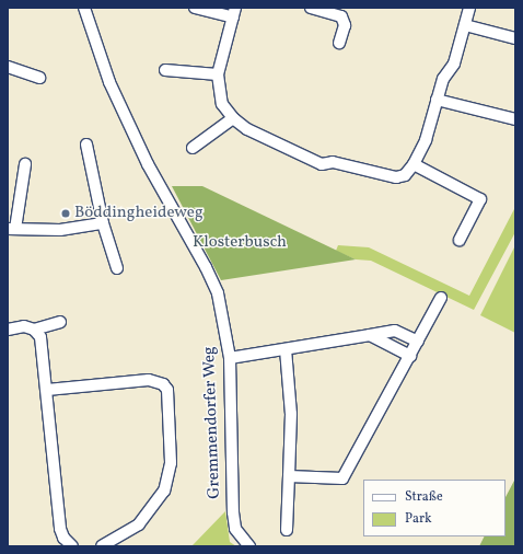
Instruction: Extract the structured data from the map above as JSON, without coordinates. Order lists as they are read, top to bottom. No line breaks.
{"streets":{"street":["Gremmendorfer Weg"]},"parks":["Klosterbusch"],"places":["Böddingheideweg"],"legend":["Straße","Park"]}
